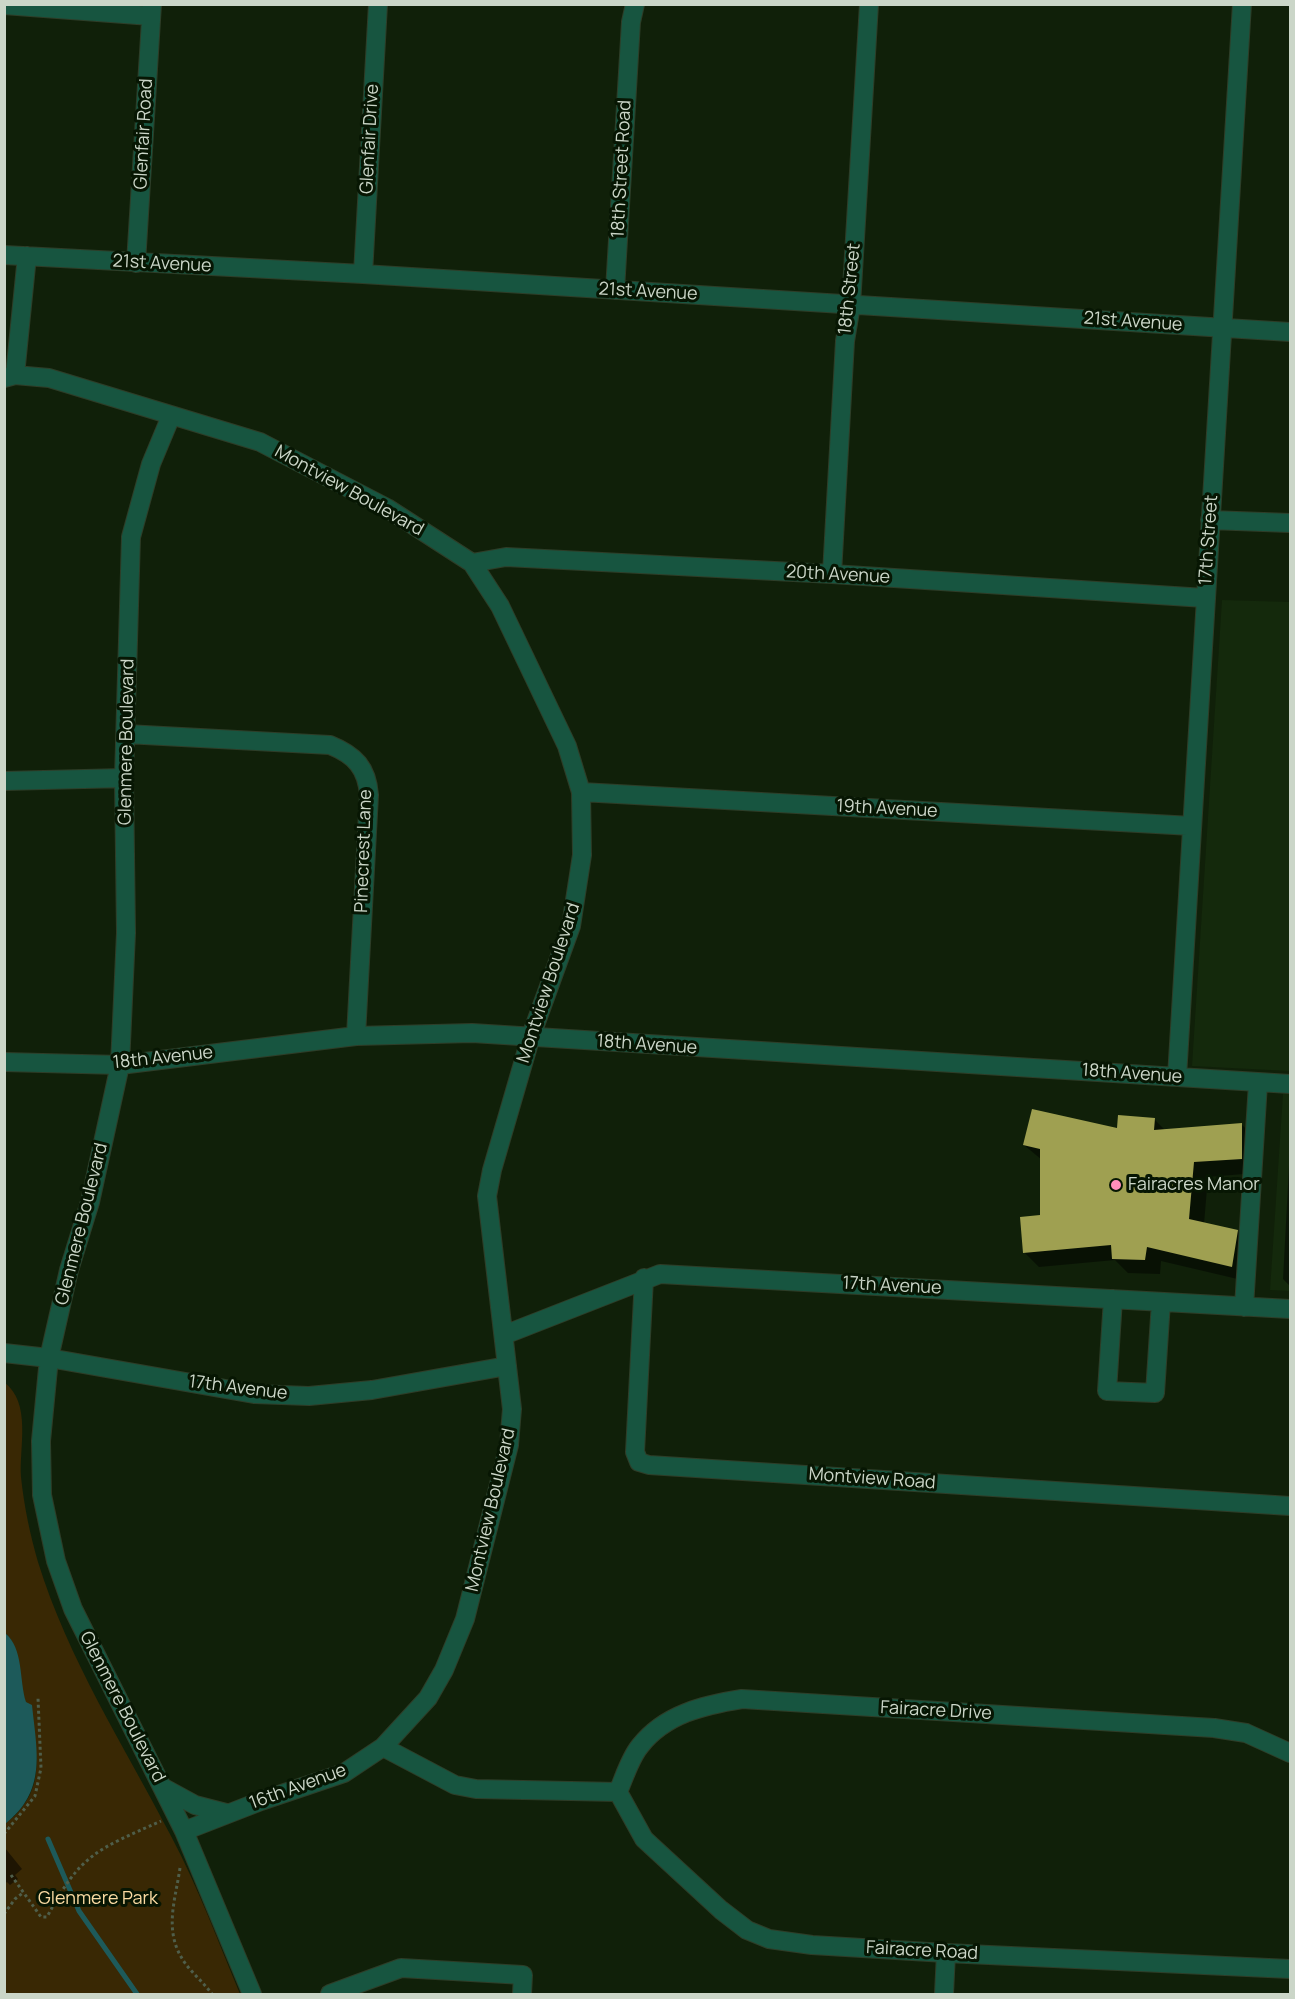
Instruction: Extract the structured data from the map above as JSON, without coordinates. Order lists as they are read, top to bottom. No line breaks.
{"streets":{"street":["Glenfair Road","Glenfair Drive","18th Street Road","21st Avenue","18th Street","Montview Boulevard","17th Street","20th Avenue","Glenmere Boulevard","19th Avenue","Pinecrest Lane","18th Avenue","17th Avenue","Montview Road","Fairacre Drive","16th Avenue","Fairacre Road"]},"crossings":[["Glenfair Road","21st Avenue"],["Glenfair Drive","21st Avenue"],["18th Street Road","21st Avenue"],["21st Avenue","18th Street"],["21st Avenue","17th Street"],["18th Street","20th Avenue"],["Montview Boulevard","20th Avenue"],["Montview Boulevard","Glenmere Boulevard"],["Montview Boulevard","19th Avenue"],["Montview Boulevard","18th Avenue"],["Montview Boulevard","17th Avenue"],["Montview Boulevard","16th Avenue"],["17th Street","20th Avenue"],["17th Street","19th Avenue"],["17th Street","18th Avenue"],["Glenmere Boulevard","Pinecrest Lane"],["Glenmere Boulevard","18th Avenue"],["Glenmere Boulevard","17th Avenue"],["Glenmere Boulevard","16th Avenue"],["Pinecrest Lane","18th Avenue"],["17th Avenue","Montview Road"],["Fairacre Drive","Fairacre Road"]],"parks":["Glenmere Park"],"places":["Fairacres Manor"]}
